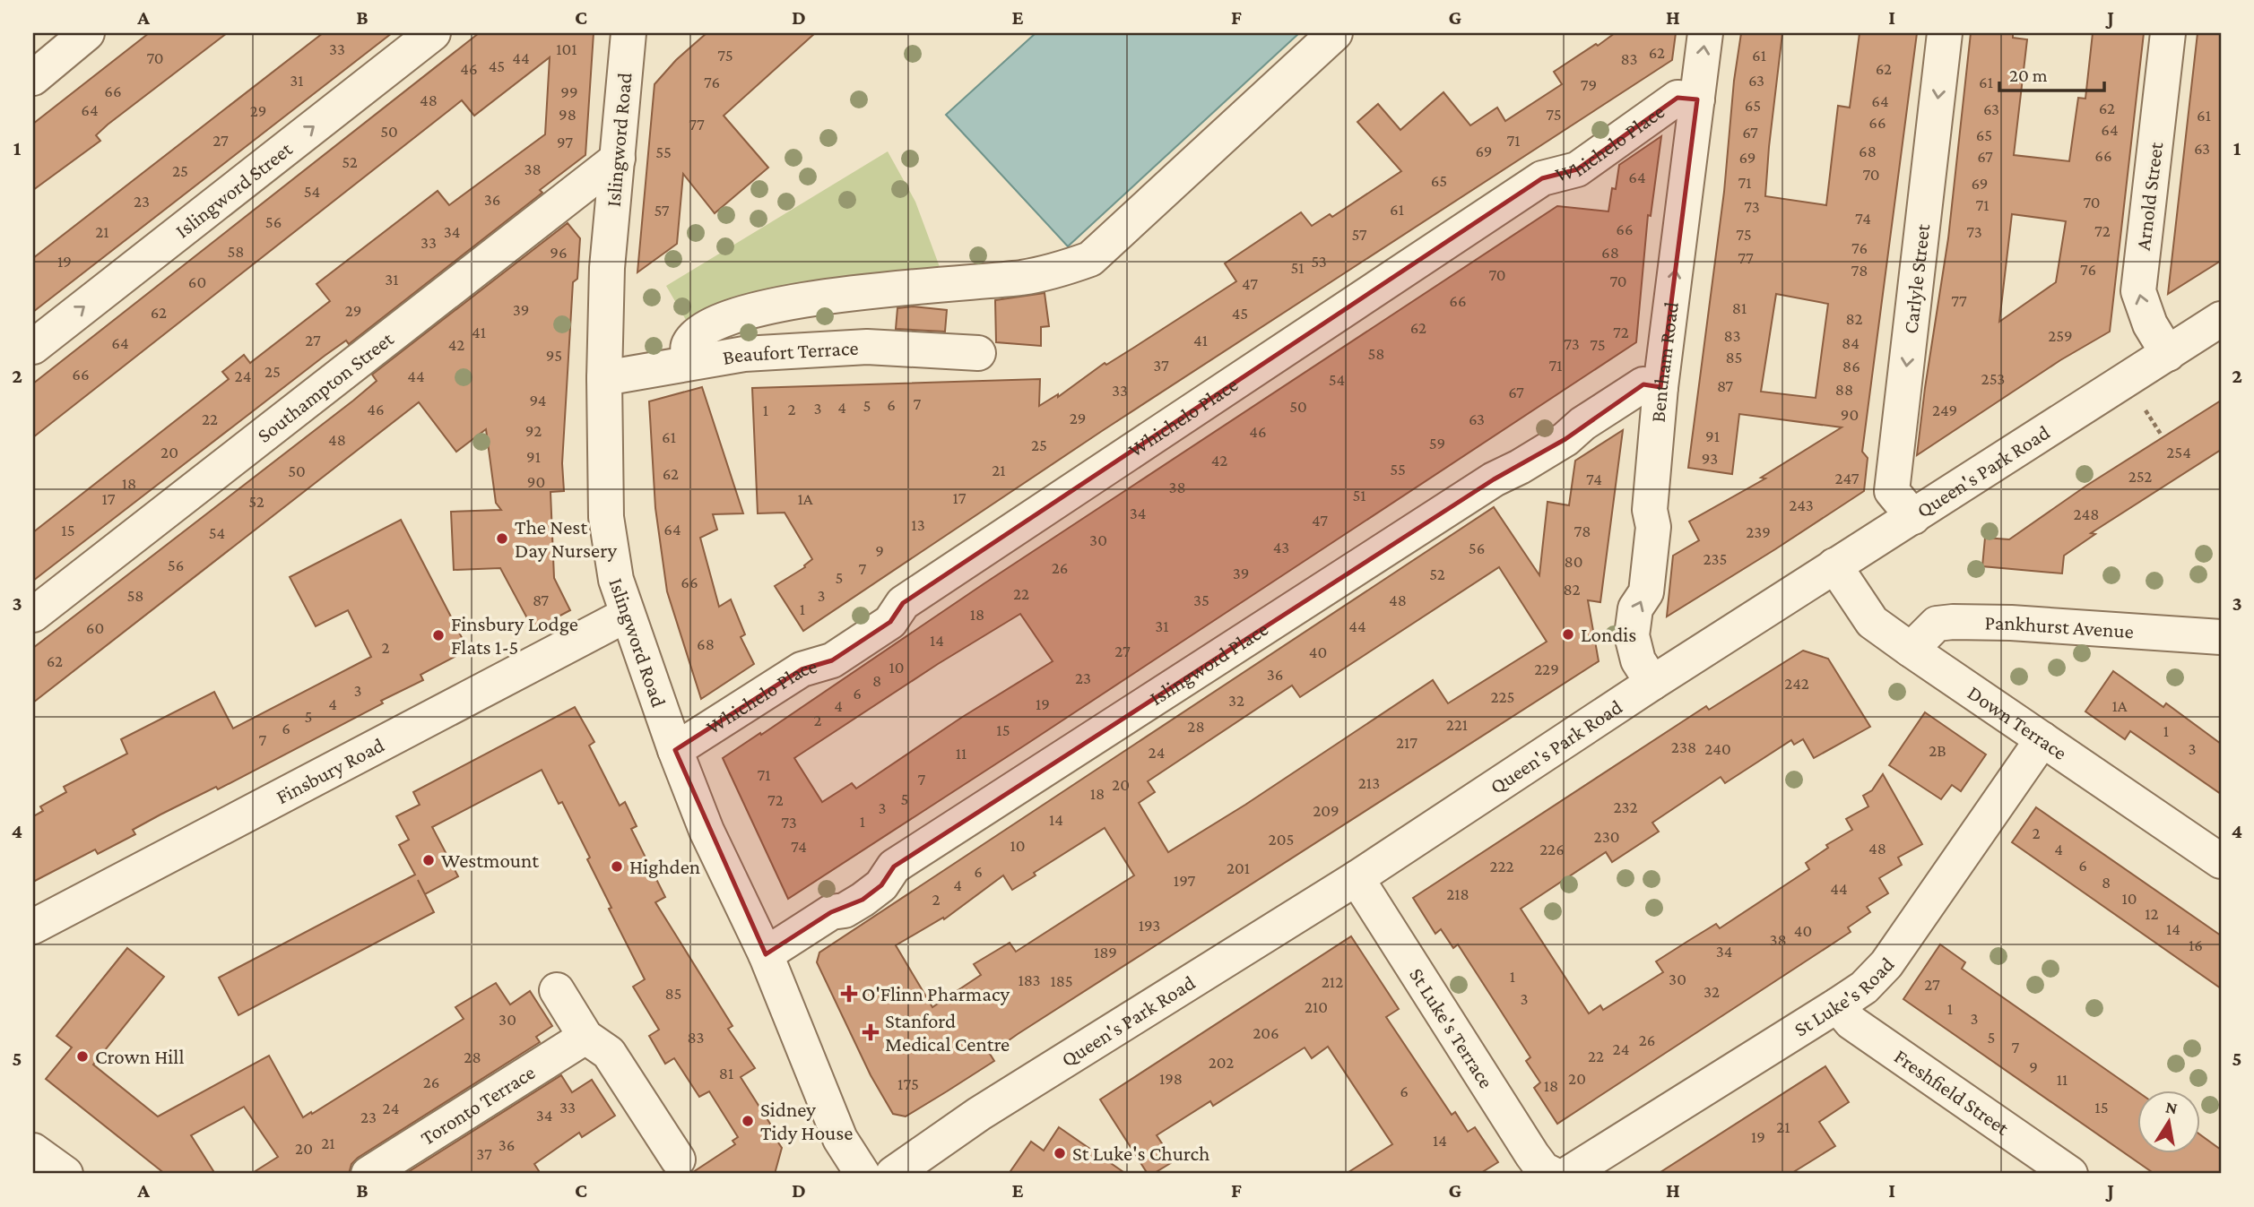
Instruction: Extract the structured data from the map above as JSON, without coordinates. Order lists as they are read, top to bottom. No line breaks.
{"streets":{"street":["Islingword Road","Whichelo Place","Islingword Street","Arnold Street","Carlyle Street","Beaufort Terrace","Bentham Road","Southampton Street","Queen's Park Road","Pankhurst Avenue","Islingword Place","Down Terrace","Finsbury Road","St Luke's Road","St Luke's Terrace","Freshfield Street","Toronto Terrace"]},"crossings":[["Islingword Road","Whichelo Place"],["Islingword Road","Beaufort Terrace"],["Islingword Road","Southampton Street"],["Islingword Road","Islingword Place"],["Islingword Road","Finsbury Road"],["Whichelo Place","Bentham Road"],["Arnold Street","Queen's Park Road"],["Carlyle Street","Queen's Park Road"],["Bentham Road","Queen's Park Road"],["Bentham Road","Islingword Place"],["Queen's Park Road","Down Terrace"],["Queen's Park Road","St Luke's Terrace"],["Pankhurst Avenue","Down Terrace"],["Down Terrace","St Luke's Road"],["St Luke's Road","Freshfield Street"]],"one_way":["Islingword Street","Arnold Street","Carlyle Street","Bentham Road"],"places":{"other":["The Nest Day Nursery","Londis","Finsbury Lodge Flats 1-5","Westmount","Highden","Crown Hill","Sidney Tidy House","St Luke's Church"],"health":["O'Flinn Pharmacy","Stanford Medical Centre"]},"house_numbers":["33","101","62","75","61","70","44","83","45","46","62","31","63","76","61","79","66","99","48","64","65","62","63","64","29","98","75","61","66","77","64","50","67","65","27","71","97","63","69","68","55","66","67","69","52","38","25","70","64","65","71","69","54","36","23","70","71","73","61","57","74","56","66","72","21","34","73","57","75","33","76","58","96","68","77","19","53","51","76","78","70","31","70","60","47","66","77","81","39","29","62","45","82","62","41","72","83","259","27","41","64","84","73","42","75","58","95","85","37","71","86","25","66","24","44","253","54","87","88","33","67","94","7","6","5","50","4","3","46","2","1","249","90","29","22","63","92","46","91","61","48","59","25","20","254","91","93","42","55","21","50","62","252","247","74","90","18","38","51","17","17","1A","52","243","34","248","47","13","64","15","78","239","54","30","43","56","9","235","80","56","26","7","39","52","5","66","82","22","58","3","87","35","48","1","18","31","44","60","14","68","2","27","40","62","10","229","36","23","8","242","3","6","225","32","4","19","4","1A","5","2","221","28","6","15","1","7","217","238","240","3","2B","24","11","71","7","213","20","18","5","72","232","3","209","14","1","73","2","230","205","10","74","48","226","4","6","222","201","6","197","8","4","44","218","10","2","12","193","14","40","38","16","34","189","1","30","183","185","212","27","32","85","3","210","1","3","30","206","83","5","26","7","24","22","28","202","9","81","198","20","11","26","175","18","6","33","15","24","34","23","21","19","14","21","36","20","37"],"scale_bar":"20 m","north":"top","grid":{"columns":["A","B","C","D","E","F","G","H","I","J"],"rows":["1","2","3","4","5"]}}
